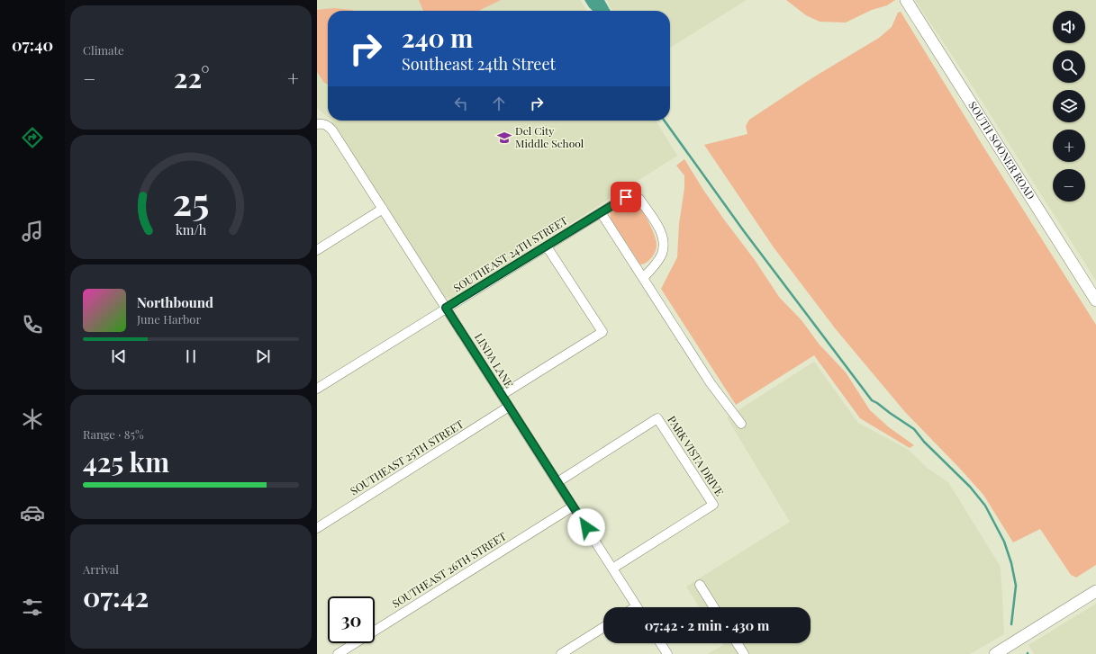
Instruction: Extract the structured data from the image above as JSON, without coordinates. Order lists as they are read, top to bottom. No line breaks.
{"streets":{"main road":["SOUTH SOONER ROAD"],"street":["SOUTHEAST 24TH STREET","LINDA LANE","PARK VISTA DRIVE","SOUTHEAST 25TH STREET","SOUTHEAST 26TH STREET"]},"crossings":[["SOUTHEAST 24TH STREET","LINDA LANE"],["LINDA LANE","PARK VISTA DRIVE"],["LINDA LANE","SOUTHEAST 25TH STREET"],["LINDA LANE","SOUTHEAST 26TH STREET"]],"places":{"school or university":["Del City Middle School"]},"page":{"tabs":"07:40","tile":["Climate",["Range · 85%","425 km"],["Arrival","07:42"]],"map_buttons":["+","−"],"turn":["240 m","Southeast 24th Street"],"heat":["−","22°","+"],"song":["Northbound","June Harbor"],"limit":"30","trip":"07:42 · 2 min · 430 m","gauge":["25","km/h"]}}
